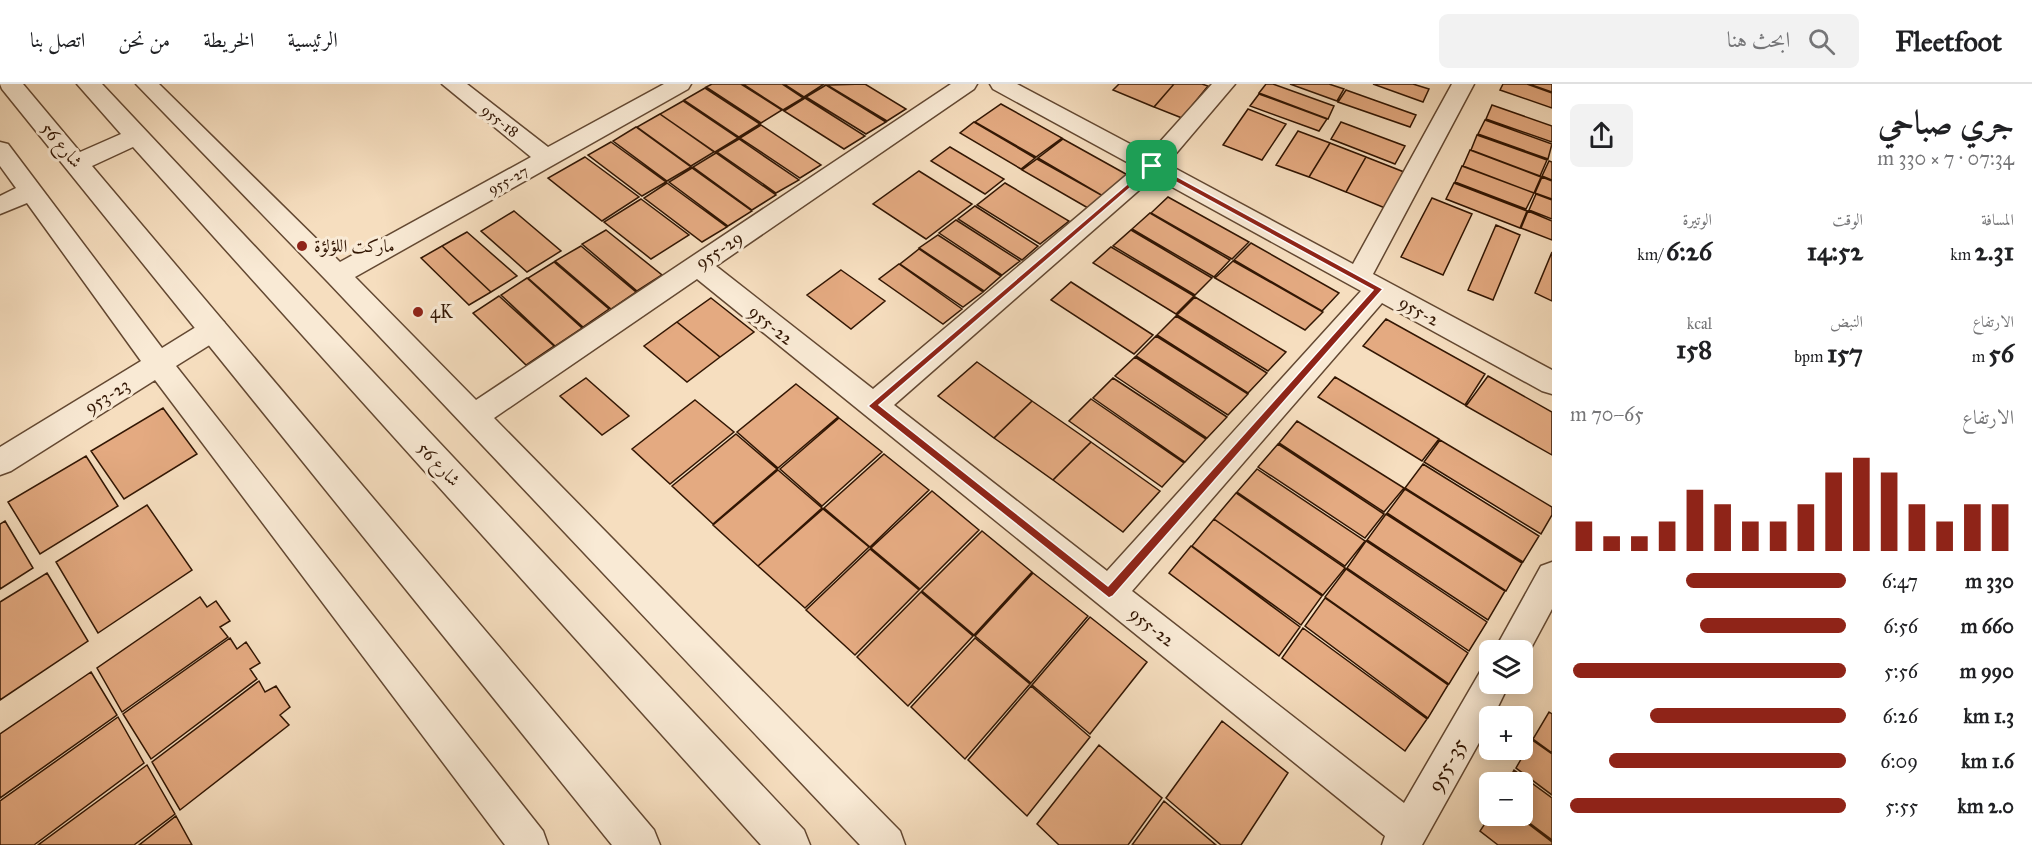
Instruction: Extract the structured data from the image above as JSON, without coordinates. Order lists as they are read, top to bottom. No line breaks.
{"streets":{"street":["955-18","شارع 56","955-27","955-29","955-2","955-22","953-23","955-35"]},"crossings":[["955-18","955-27"],["شارع 56","953-23"],["955-29","955-22"],["955-22","955-35"]],"places":["ماركت اللؤلؤة","4K"],"page":{"header":"Fleetfoot","search":"ابحث هنا","nav":["الرئيسية","الخريطة","من نحن","اتصل بنا"],"heading":["جري صباحي","07:34 · 7 × 330 m"],"stats":[["المسافة","2.31 km"],["الوقت","14:52"],["الوتيرة","6:26 /km"],["الارتفاع","56 m"],["النبض","157 bpm"],["kcal","158"]],"chart":["الارتفاع","65–70 m"],"list":[{"name":"330 m","note":"6:47"},{"name":"660 m","note":"6:56"},{"name":"990 m","note":"5:56"},{"name":"1.3 km","note":"6:26"},{"name":"1.6 km","note":"6:09"},{"name":"2.0 km","note":"5:55"}],"map_buttons":["+","−"]}}
